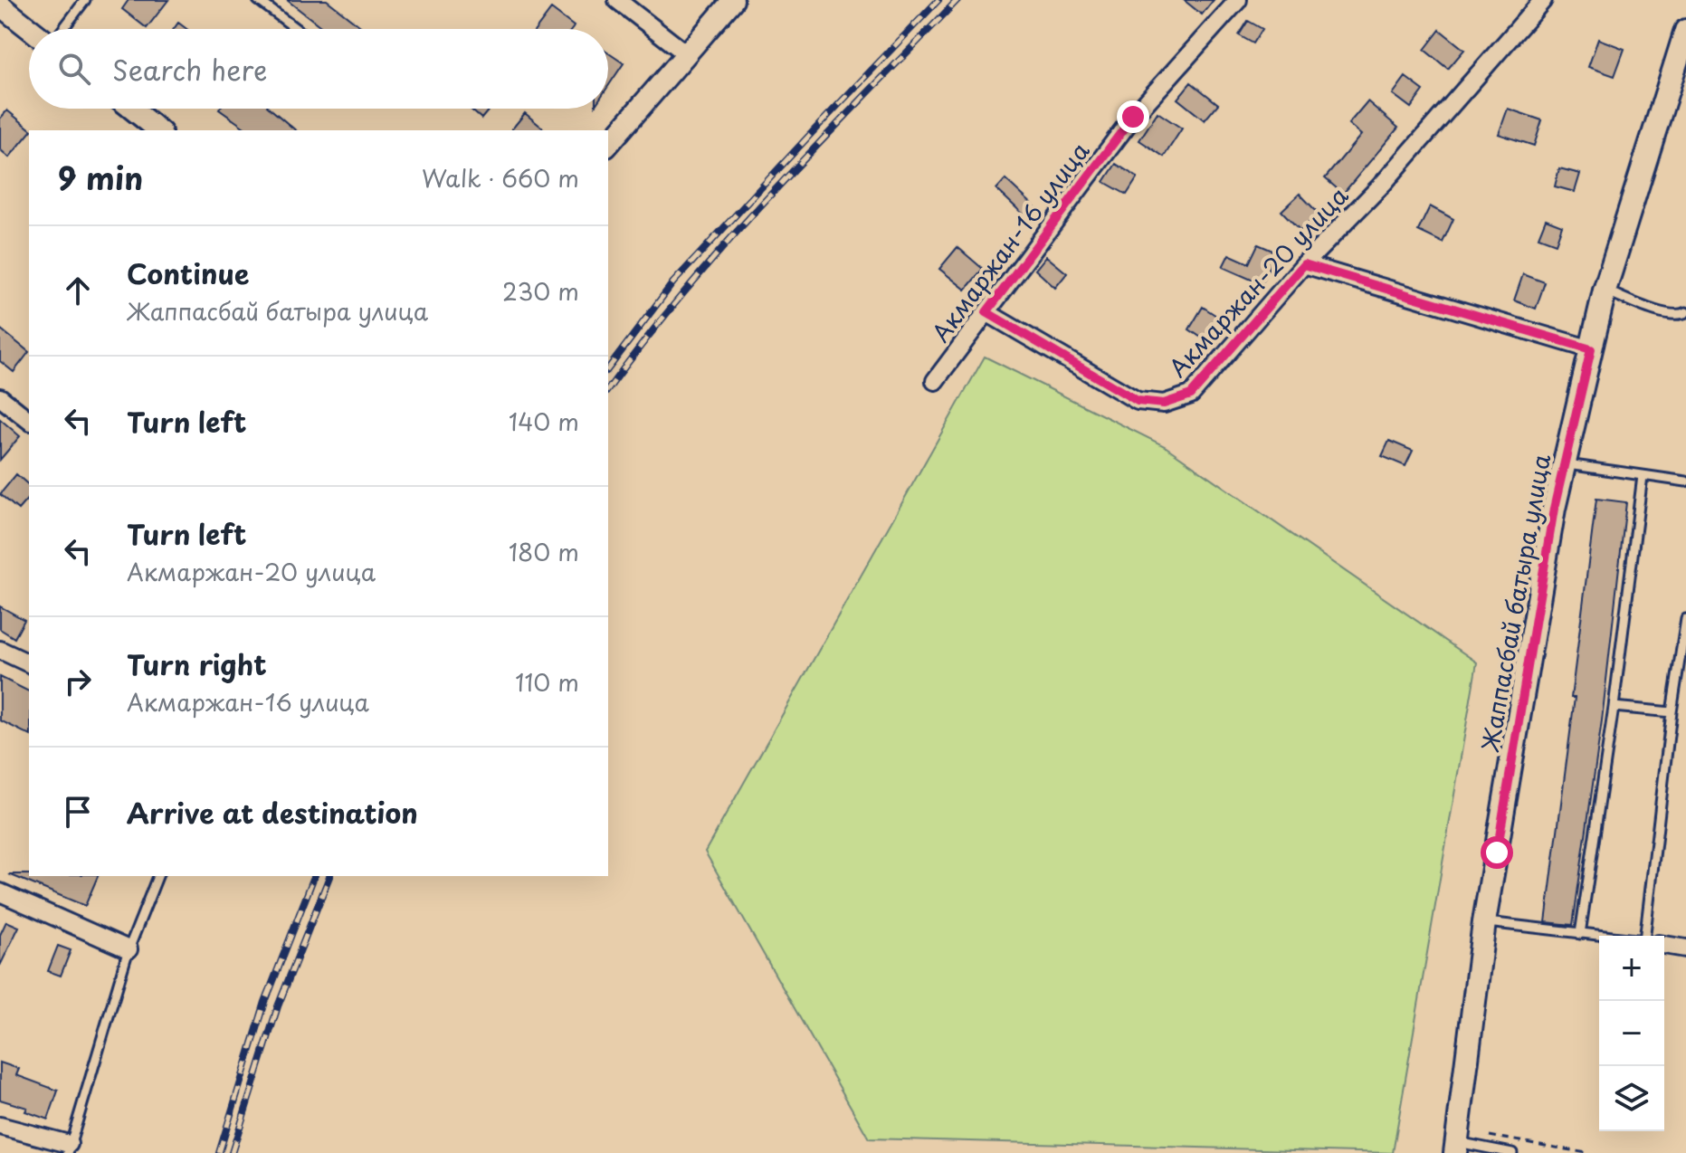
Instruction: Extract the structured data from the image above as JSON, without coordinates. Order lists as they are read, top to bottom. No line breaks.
{"streets":{"main road":["Жаппасбай батыра улица"],"street":["Акмаржан-16 улица","Акмаржан-20 улица"]},"crossings":[["Акмаржан-16 улица","Акмаржан-20 улица"]],"page":{"search":"Search here","heading":["9 min","Walk · 660 m"],"list":[["Continue","Жаппасбай батыра улица","230 m"],["Turn left","140 m"],["Turn left","Акмаржан-20 улица","180 m"],["Turn right","Акмаржан-16 улица","110 m"],"Arrive at destination"],"map_buttons":["+","−"]}}
